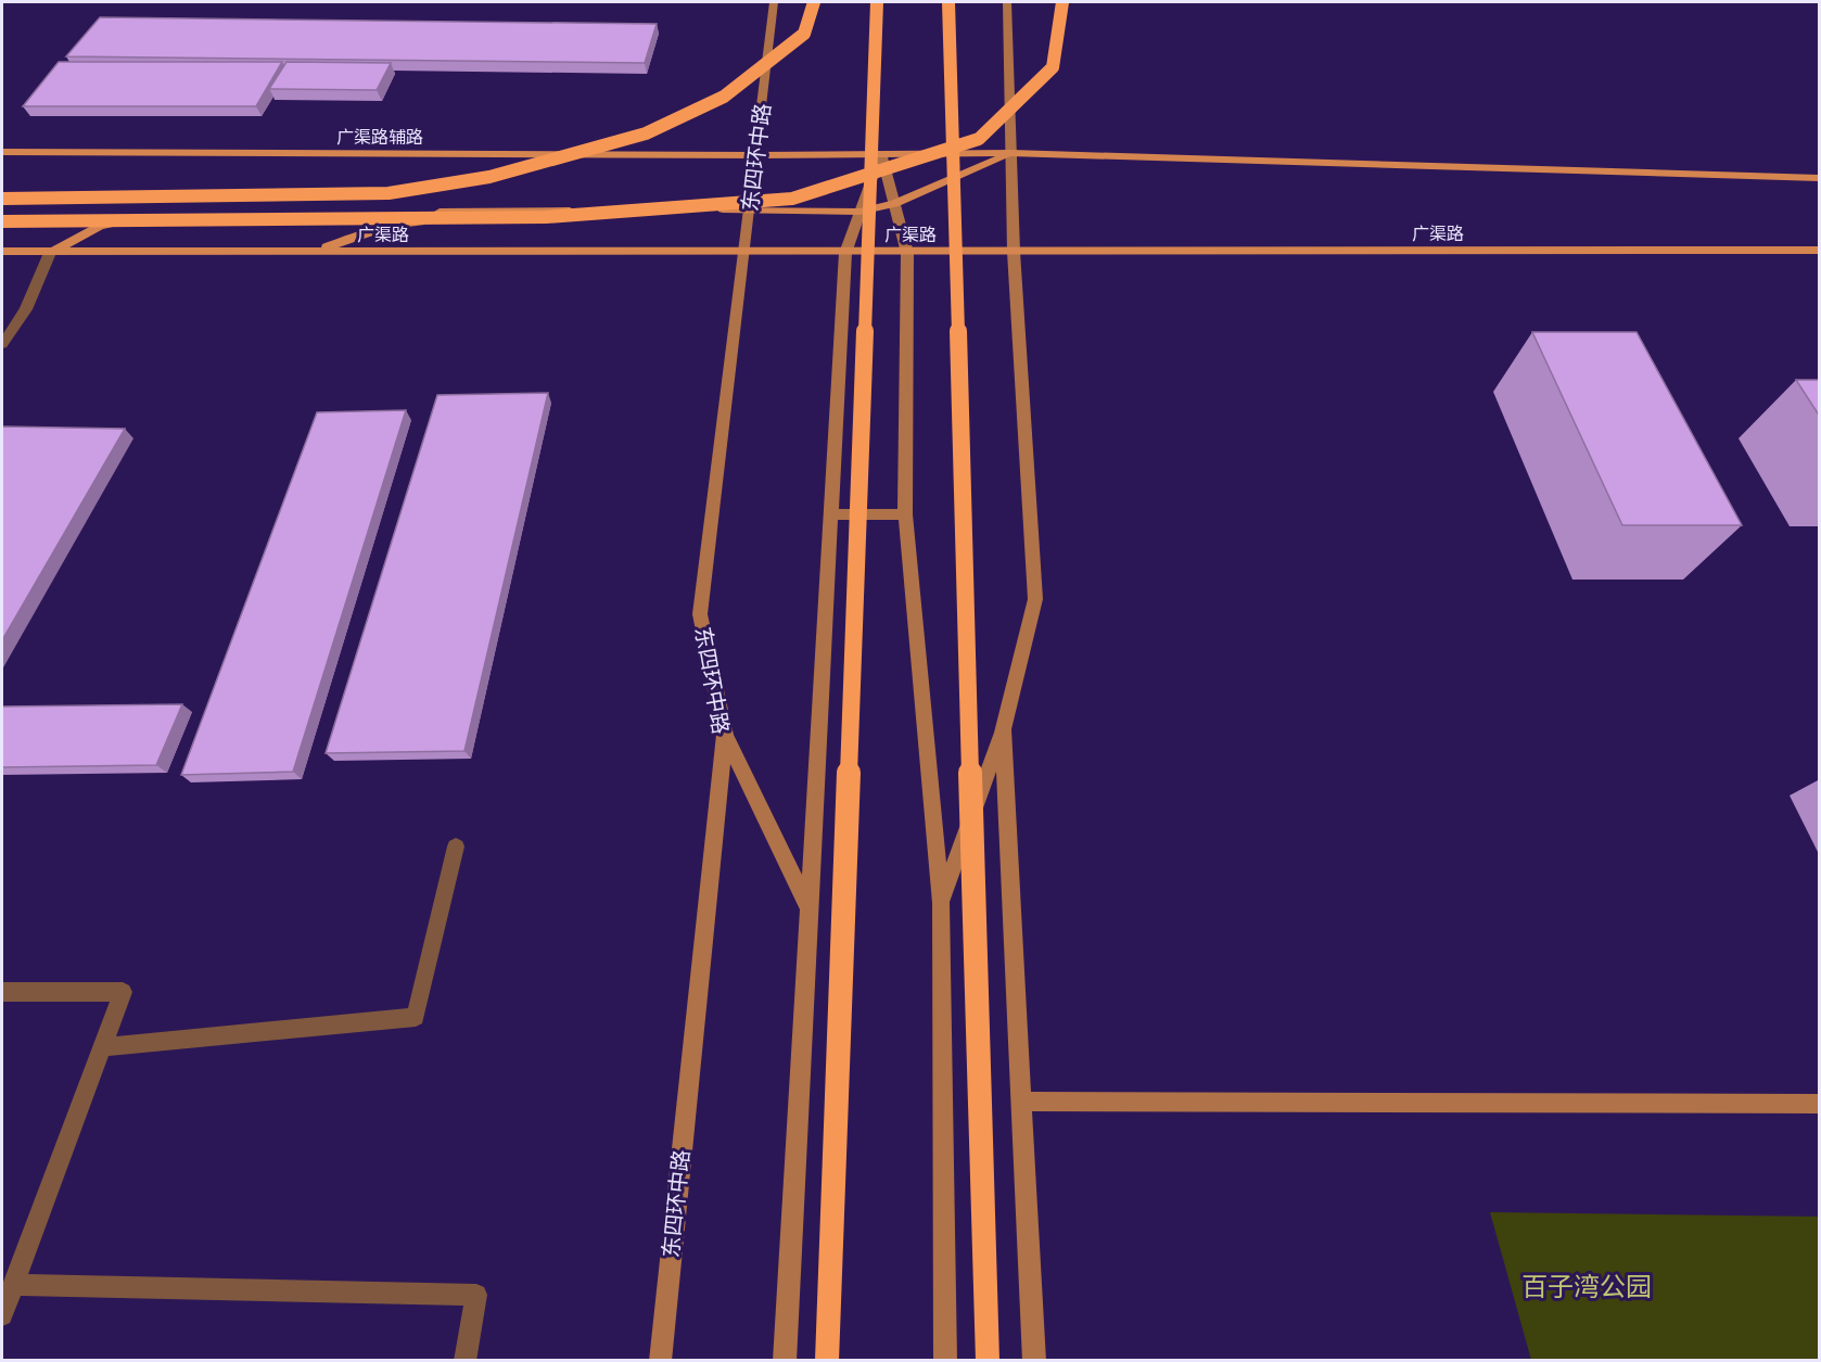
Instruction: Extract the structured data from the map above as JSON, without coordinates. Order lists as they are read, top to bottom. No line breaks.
{"streets":{"highway":["广渠路"],"main road":["广渠路辅路","东四环中路"]},"crossings":[["广渠路辅路","东四环中路"],["东四环中路","广渠路"]],"parks":["百子湾公园"]}
